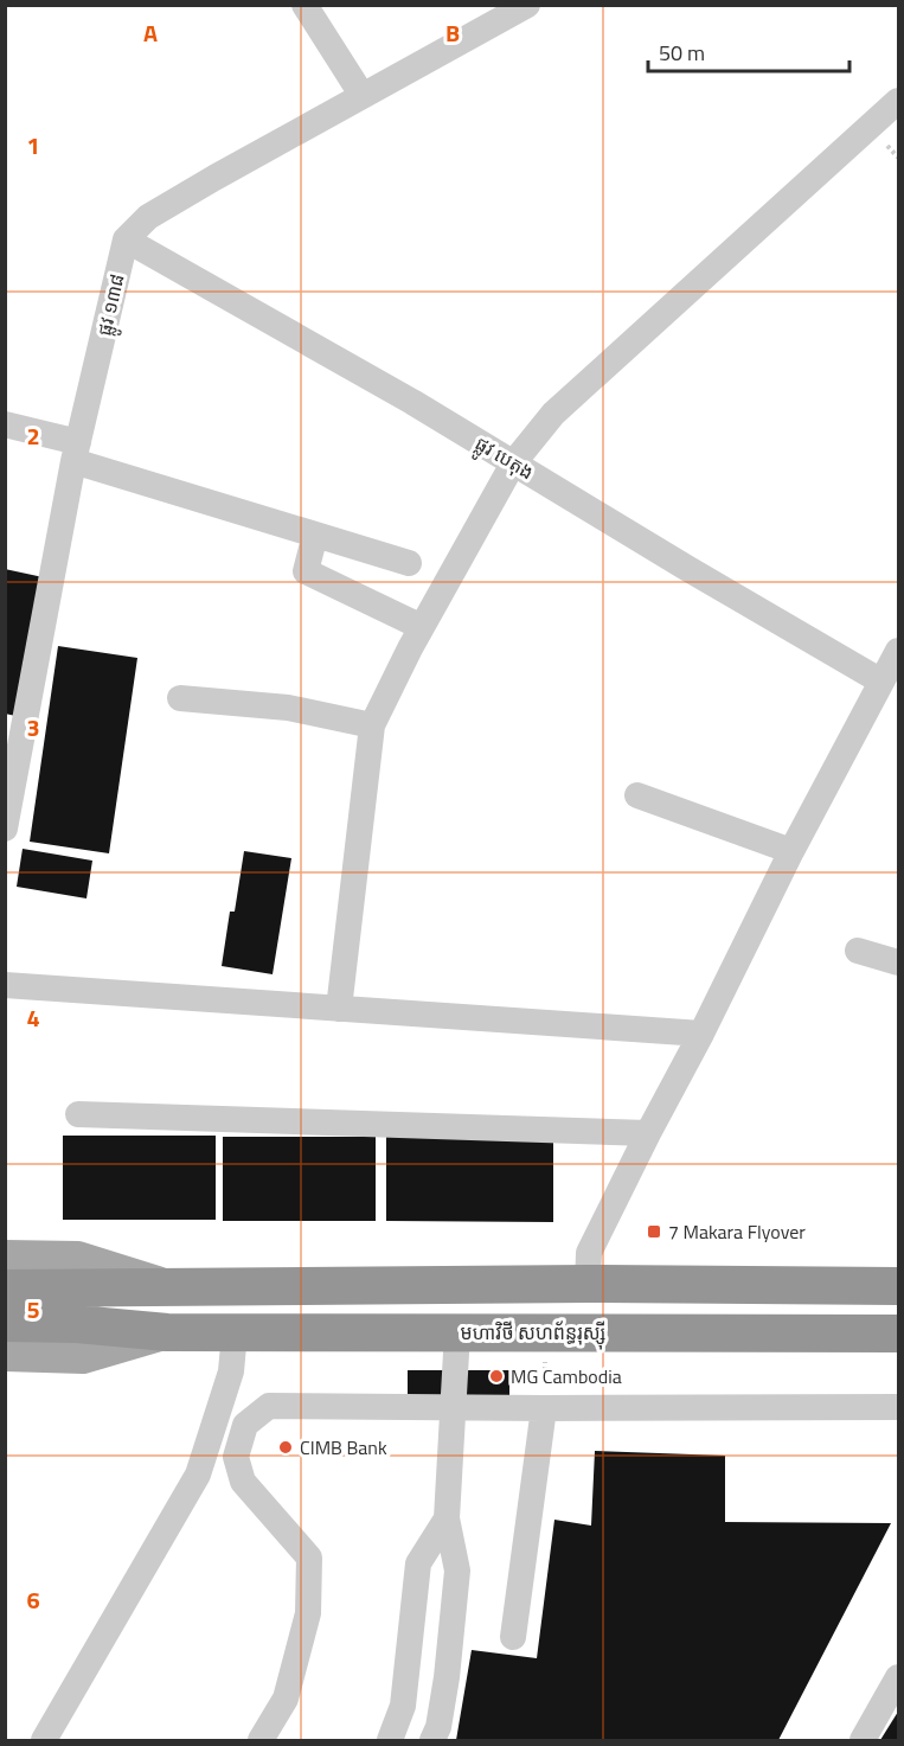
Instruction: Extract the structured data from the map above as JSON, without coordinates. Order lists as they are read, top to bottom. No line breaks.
{"streets":{"highway":["មហាវិថី សហព័ន្ធរុស្ស៊ី"],"street":["ផ្លូវ ១៣៨","ផ្លូវ បេតុង"]},"crossings":[["ផ្លូវ ១៣៨","ផ្លូវ បេតុង"]],"places":{"transit":["7 Makara Flyover"],"other":["MG Cambodia","CIMB Bank"]},"scale_bar":"50 m","grid":{"columns":["A","B"],"rows":["1","2","3","4","5","6"]}}
